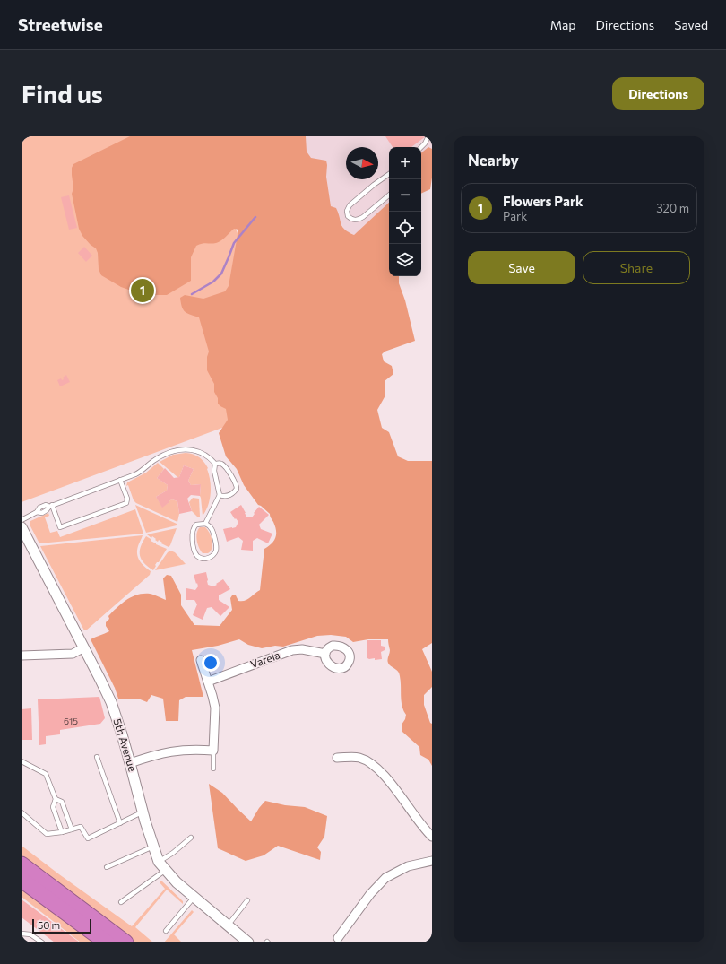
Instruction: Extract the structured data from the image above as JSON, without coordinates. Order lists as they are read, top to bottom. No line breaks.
{"streets":{"street":["Varela","5th Avenue"]},"house_numbers":["615"],"scale_bar":"50 m","north":"right","page":{"header":"Streetwise","nav":["Map","Directions","Saved"],"buttons":["Directions",["Save","Share"]],"title":"Find us","heading":"Nearby","map_buttons":["+","−"],"list":[{"mark":"1","name":"Flowers Park","note":"Park","value":"320 m"}],"pins":"1","scale":"50 m"}}
